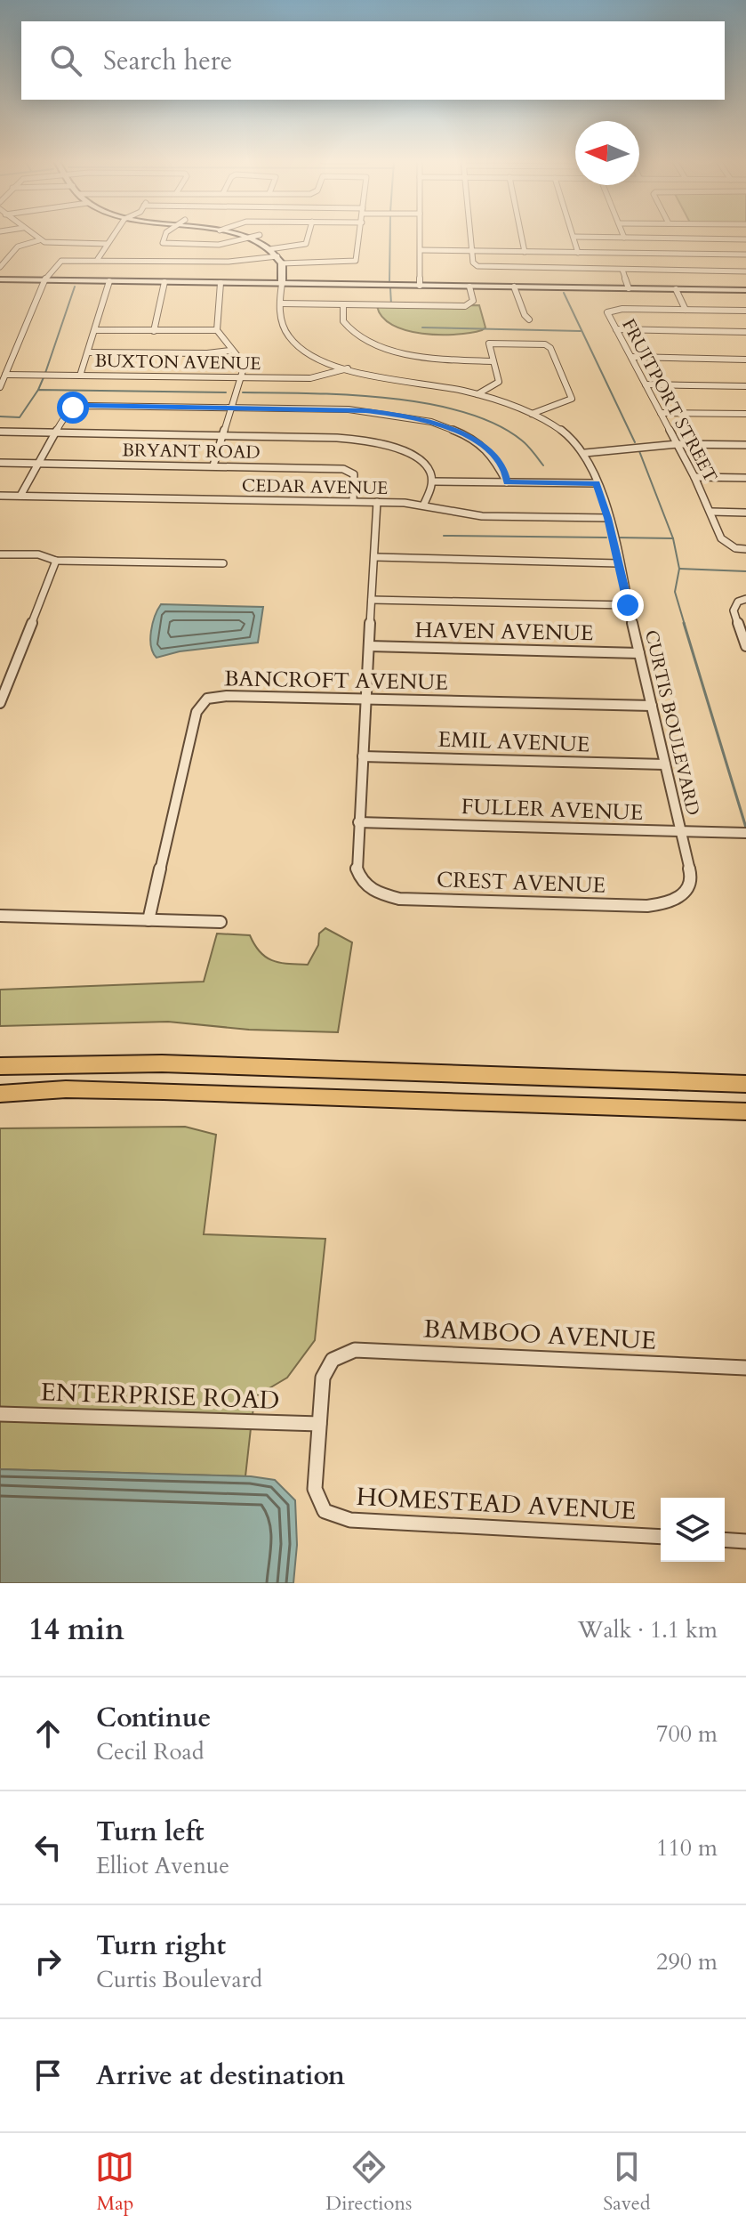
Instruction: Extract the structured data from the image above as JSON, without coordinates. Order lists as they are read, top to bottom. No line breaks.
{"streets":{"main road":["CURTIS BOULEVARD"],"street":["BUXTON AVENUE","FRUITPORT STREET","BRYANT ROAD","CEDAR AVENUE","HAVEN AVENUE","BANCROFT AVENUE","EMIL AVENUE","FULLER AVENUE","CREST AVENUE","BAMBOO AVENUE","ENTERPRISE ROAD","HOMESTEAD AVENUE"]},"crossings":[["BUXTON AVENUE","CURTIS BOULEVARD"],["BRYANT ROAD","CEDAR AVENUE"],["CEDAR AVENUE","CURTIS BOULEVARD"],["HAVEN AVENUE","CURTIS BOULEVARD"],["BANCROFT AVENUE","CURTIS BOULEVARD"],["CURTIS BOULEVARD","EMIL AVENUE"],["CURTIS BOULEVARD","FULLER AVENUE"],["CURTIS BOULEVARD","CREST AVENUE"],["FULLER AVENUE","CREST AVENUE"],["BAMBOO AVENUE","ENTERPRISE ROAD"],["BAMBOO AVENUE","HOMESTEAD AVENUE"],["ENTERPRISE ROAD","HOMESTEAD AVENUE"]],"north":"left","page":{"search":"Search here","heading":["14 min","Walk · 1.1 km"],"list":[["Continue","Cecil Road","700 m"],["Turn left","Elliot Avenue","110 m"],["Turn right","Curtis Boulevard","290 m"],"Arrive at destination"],"nav":["Map","Directions","Saved"]}}
